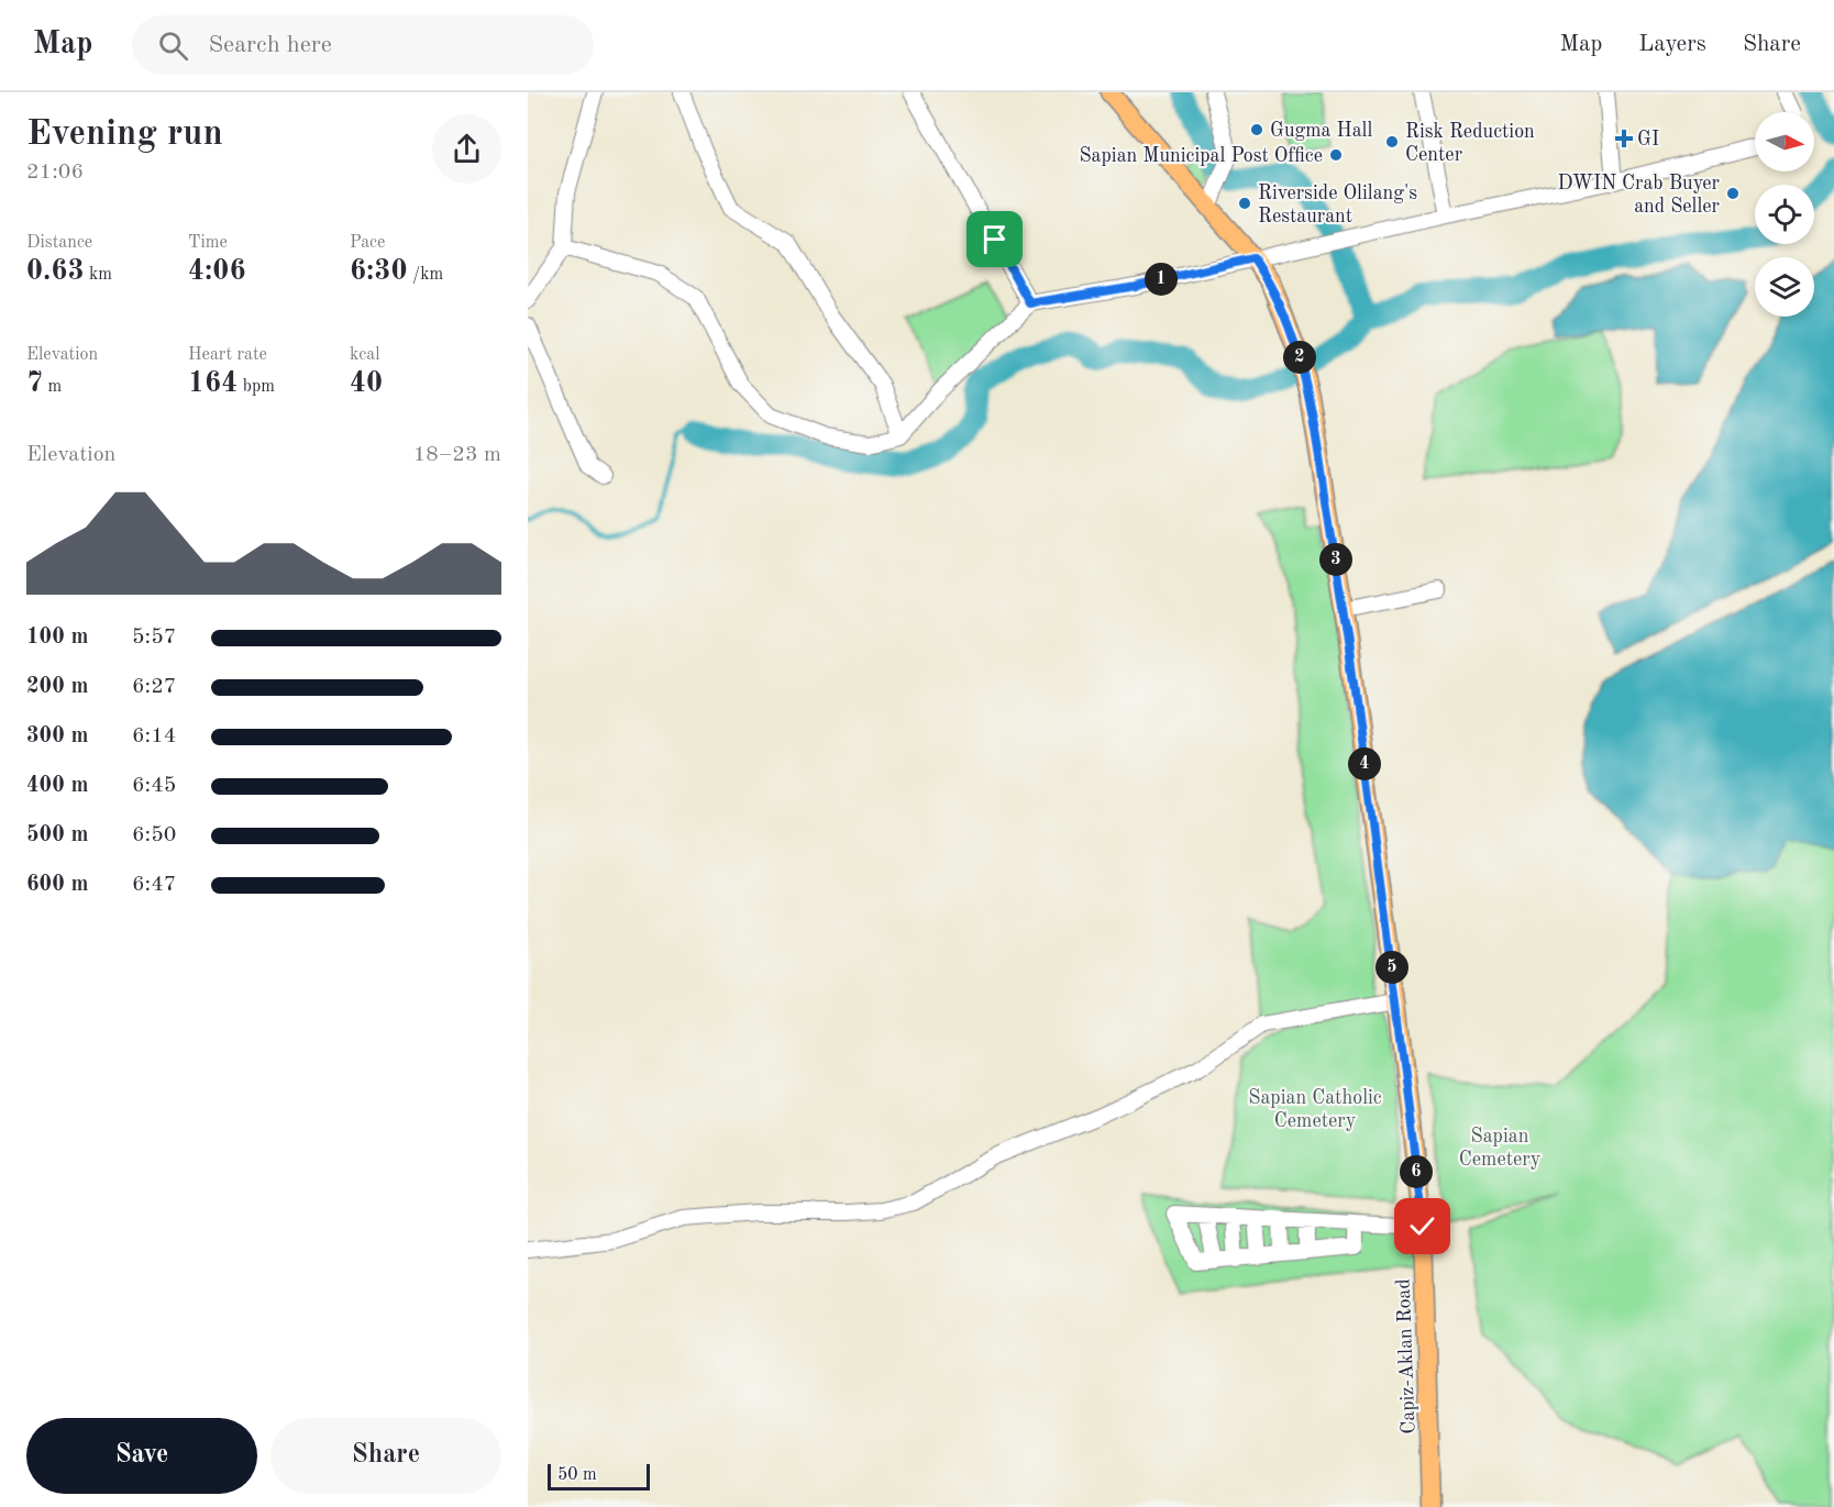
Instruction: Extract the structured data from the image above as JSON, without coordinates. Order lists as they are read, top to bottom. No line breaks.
{"streets":{"main road":["Capiz-Aklan Road"]},"parks":["Sapian Catholic Cemetery","Sapian Cemetery"],"places":{"other":["Gugma Hall","Risk Reduction Center","Sapian Municipal Post Office","DWIN Crab Buyer and Seller","Riverside Olilang's Restaurant"],"health":["GI"]},"scale_bar":"50 m","north":"right","page":{"header":"Map","search":"Search here","nav":["Map","Layers","Share"],"heading":["Evening run","21:06"],"stats":[["Distance","0.63 km"],["Time","4:06"],["Pace","6:30 /km"],["Elevation","7 m"],["Heart rate","164 bpm"],["kcal","40"]],"pins":["1","2","3","4","5","6"],"chart":["Elevation","18–23 m"],"list":[{"name":"100 m","note":"5:57"},{"name":"200 m","note":"6:27"},{"name":"300 m","note":"6:14"},{"name":"400 m","note":"6:45"},{"name":"500 m","note":"6:50"},{"name":"600 m","note":"6:47"}],"buttons":["Save","Share"],"scale":"50 m"}}
